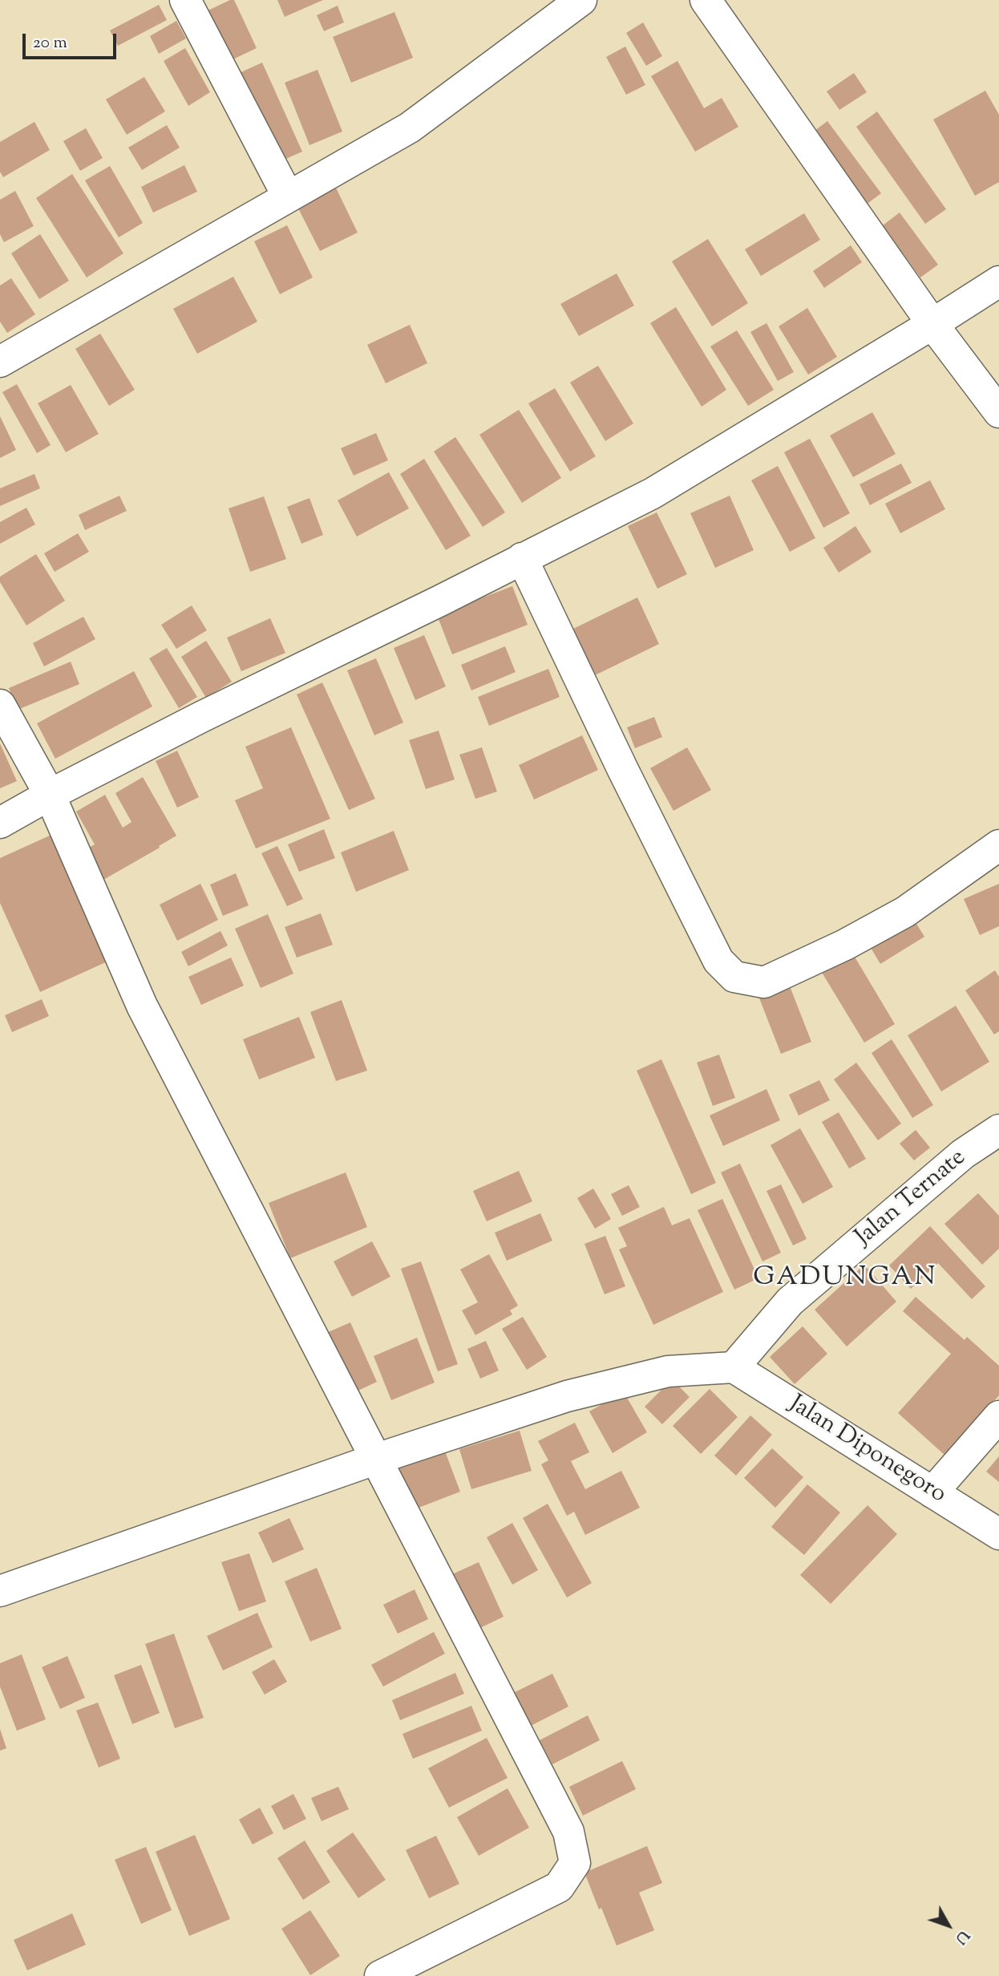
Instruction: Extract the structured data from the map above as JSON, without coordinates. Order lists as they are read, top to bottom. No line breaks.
{"streets":{"street":["Jalan Ternate","Jalan Diponegoro"]},"crossings":[["Jalan Ternate","Jalan Diponegoro"]],"districts":["GADUNGAN"],"scale_bar":"20 m","north":"bottom right"}
